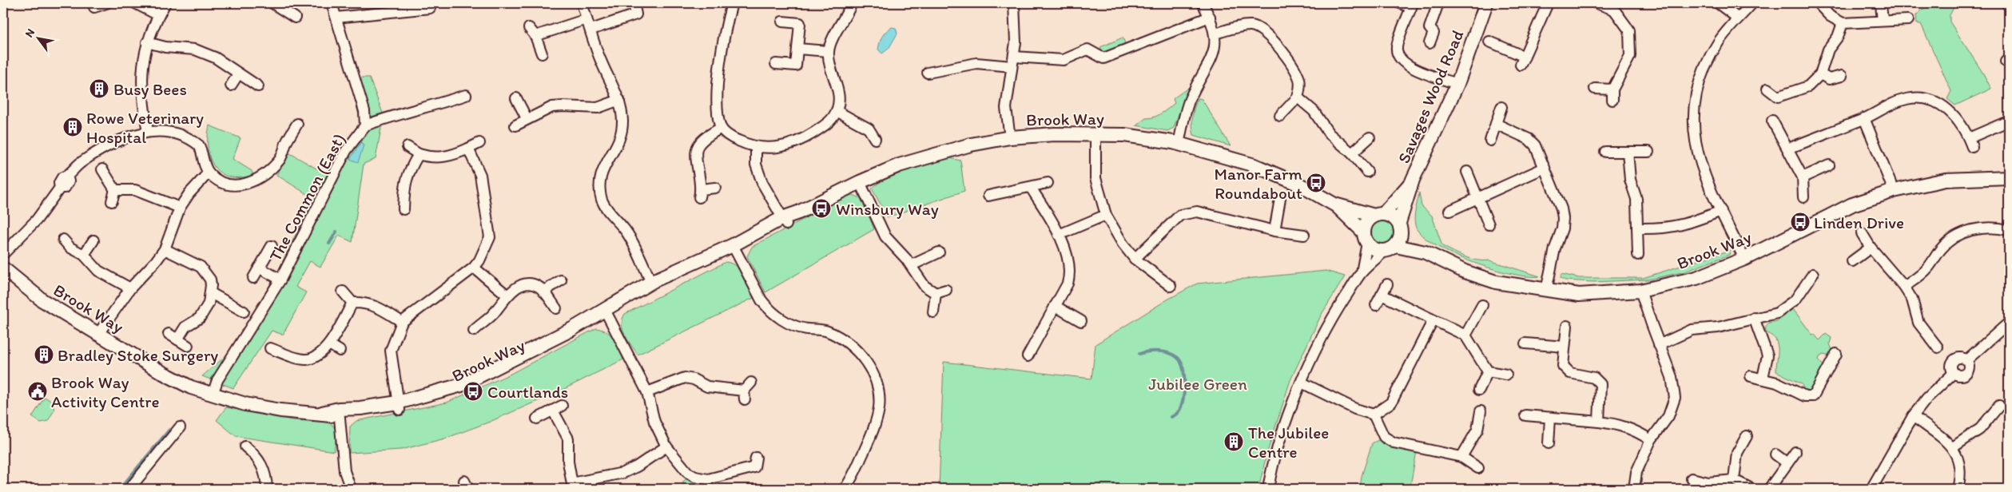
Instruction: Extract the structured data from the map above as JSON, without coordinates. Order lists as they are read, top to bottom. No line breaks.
{"streets":{"street":["Savages Wood Road","Brook Way","The Common (East)"]},"crossings":[["Savages Wood Road","Brook Way"],["Brook Way","The Common (East)"]],"parks":["Jubilee Green"],"places":{"building":["Busy Bees","Rowe Veterinary Hospital","Bradley Stoke Surgery","The Jubilee Centre"],"bus stop":["Manor Farm Roundabout","Winsbury Way","Linden Drive","Courtlands"],"public building":["Brook Way Activity Centre"]},"north":"top left"}
